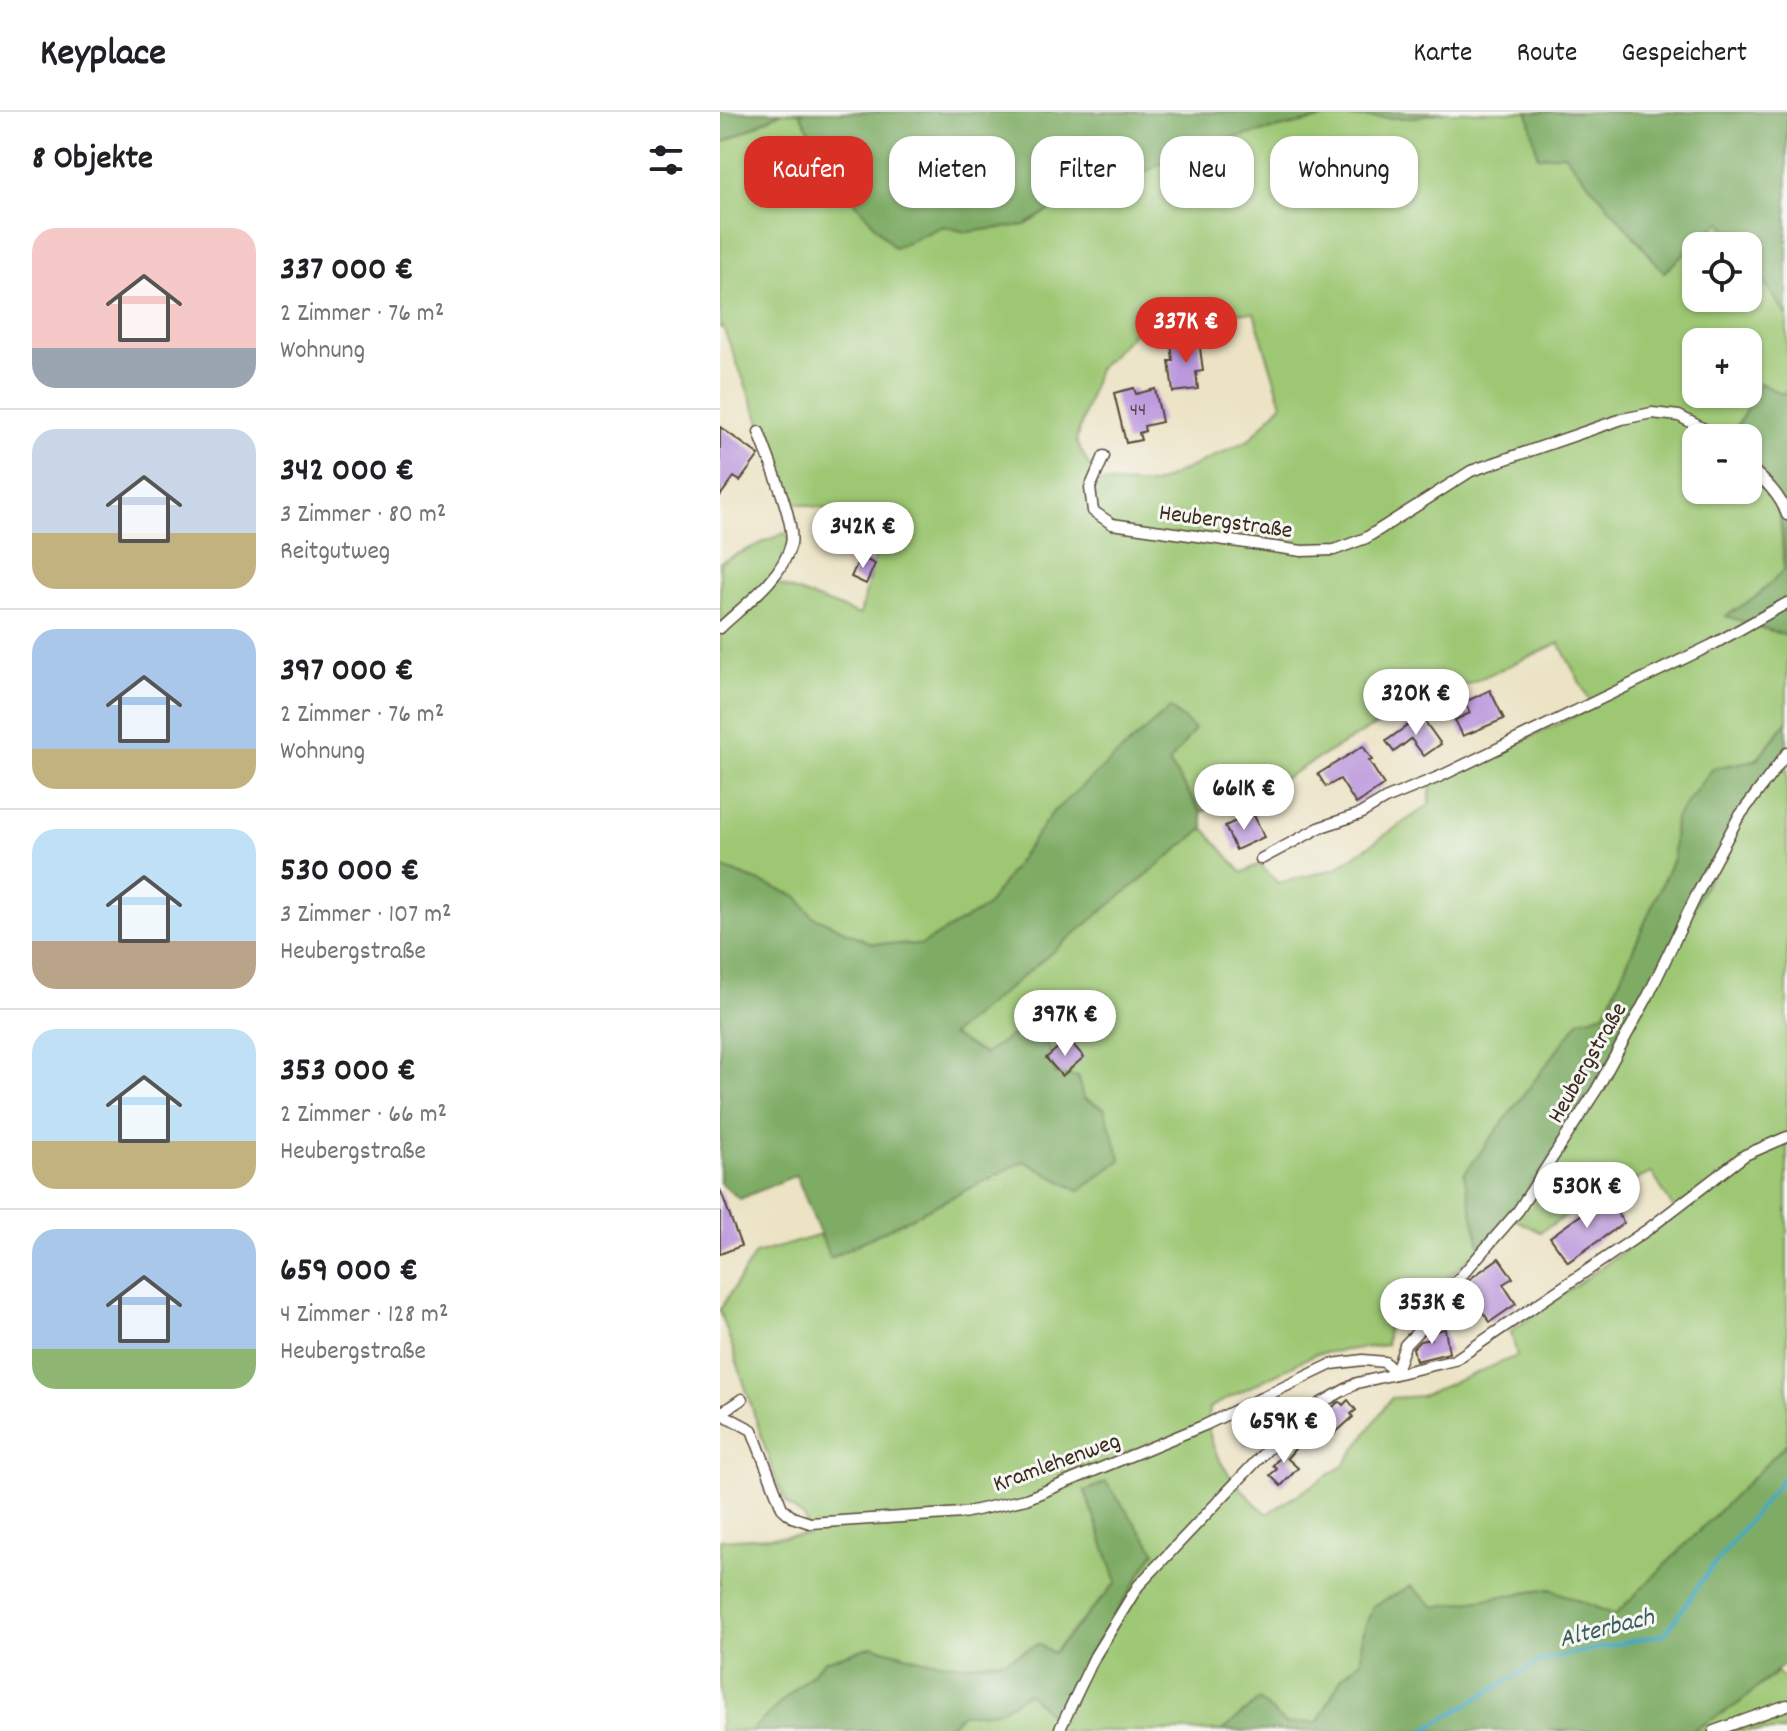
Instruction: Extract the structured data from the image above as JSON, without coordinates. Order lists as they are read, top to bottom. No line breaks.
{"streets":{"street":["Heubergstraße","Kramlehenweg"]},"crossings":[["Heubergstraße","Kramlehenweg"]],"water":["Alterbach"],"house_numbers":["44"],"page":{"header":"Keyplace","nav":["Karte","Route","Gespeichert"],"heading":"8 Objekte","chip":["Kaufen","Mieten","Filter","Neu","Wohnung"],"list":[{"name":"337 000 €","note":"2 Zimmer · 76 m² · Wohnung"},{"name":"342 000 €","note":"3 Zimmer · 80 m² · Reitgutweg"},{"name":"397 000 €","note":"2 Zimmer · 76 m² · Wohnung"},{"name":"530 000 €","note":"3 Zimmer · 107 m² · Heubergstraße"},{"name":"353 000 €","note":"2 Zimmer · 66 m² · Heubergstraße"},{"name":"659 000 €","note":"4 Zimmer · 128 m² · Heubergstraße"}],"map_buttons":["+","−"],"price":["337K €","342K €","320K €","661K €","397K €","530K €","353K €","659K €"]}}
